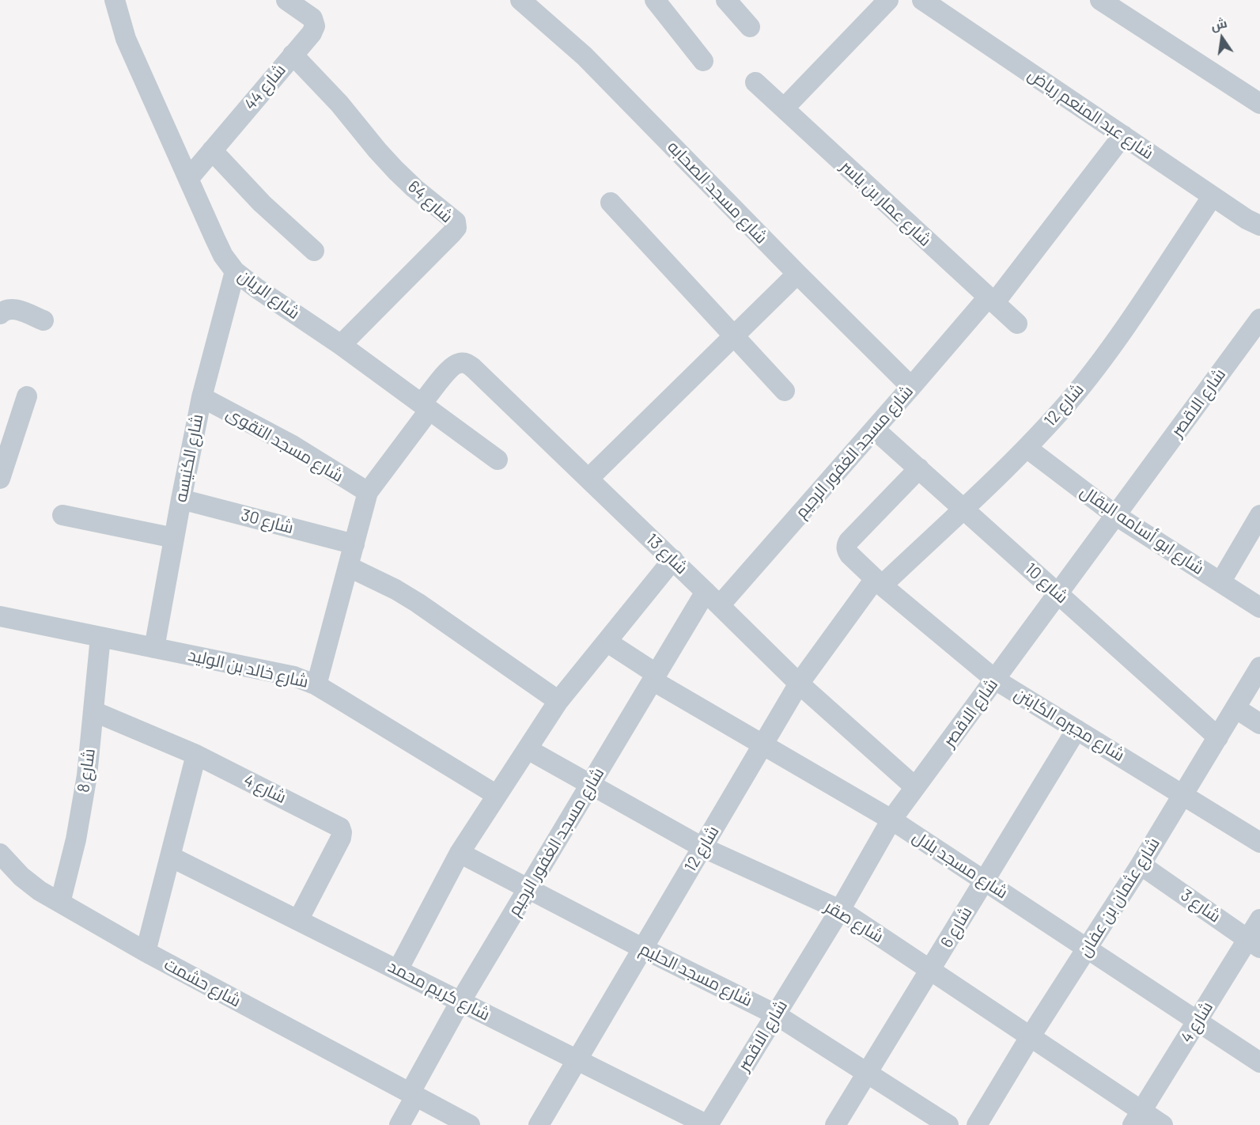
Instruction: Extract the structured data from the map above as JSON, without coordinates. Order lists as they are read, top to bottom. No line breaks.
{"streets":{"street":["شارع 44","شارع عبد المنعم رياض","شارع مسجد الصحابه","شارع 64","شارع عمار بن ياسر","شارع الريان","شارع الاقصر","شارع 12","شارع مسجد التقوى","شارع مسجد الغفور الرحيم","شارع الكنيسه","شارع 30","شارع ابو أسامه البقال","شارع 13","شارع 10","شارع خالد بن الوليد","شارع مجيره الكابتن","شارع 8","شارع 4","شارع مسجد بلال","شارع عثمان بن عفان","شارع 3","شارع صقر","شارع 6","شارع مسجد الحليم","شارع حشمت","شارع كريم محمد"]},"crossings":[["شارع 44","شارع 64"],["شارع 44","شارع الريان"],["شارع عبد المنعم رياض","شارع 12"],["شارع عبد المنعم رياض","شارع مسجد الغفور الرحيم"],["شارع مسجد الصحابه","شارع مسجد الغفور الرحيم"],["شارع 64","شارع الريان"],["شارع عمار بن ياسر","شارع مسجد الغفور الرحيم"],["شارع الريان","شارع الكنيسه"],["شارع الريان","شارع 13"],["شارع الاقصر","شارع ابو أسامه البقال"],["شارع الاقصر","شارع 13"],["شارع الاقصر","شارع 10"],["شارع الاقصر","شارع مجيره الكابتن"],["شارع الاقصر","شارع مسجد بلال"],["شارع الاقصر","شارع صقر"],["شارع الاقصر","شارع مسجد الحليم"],["شارع الاقصر","شارع كريم محمد"],["شارع 12","شارع ابو أسامه البقال"],["شارع 12","شارع 13"],["شارع 12","شارع 10"],["شارع 12","شارع مجيره الكابتن"],["شارع 12","شارع مسجد بلال"],["شارع 12","شارع صقر"],["شارع 12","شارع مسجد الحليم"],["شارع 12","شارع كريم محمد"],["شارع مسجد التقوى","شارع الكنيسه"],["شارع مسجد الغفور الرحيم","شارع 13"],["شارع مسجد الغفور الرحيم","شارع 10"],["شارع مسجد الغفور الرحيم","شارع مسجد بلال"],["شارع مسجد الغفور الرحيم","شارع صقر"],["شارع مسجد الغفور الرحيم","شارع مسجد الحليم"],["شارع مسجد الغفور الرحيم","شارع حشمت"],["شارع مسجد الغفور الرحيم","شارع كريم محمد"],["شارع الكنيسه","شارع 30"],["شارع الكنيسه","شارع خالد بن الوليد"],["شارع 10","شارع مجيره الكابتن"],["شارع 10","شارع عثمان بن عفان"],["شارع خالد بن الوليد","شارع 8"],["شارع مجيره الكابتن","شارع عثمان بن عفان"],["شارع مجيره الكابتن","شارع 6"],["شارع 8","شارع 4"],["شارع 8","شارع حشمت"],["شارع 4","شارع مسجد بلال"],["شارع 4","شارع 3"],["شارع 4","شارع صقر"],["شارع 4","شارع كريم محمد"],["شارع مسجد بلال","شارع عثمان بن عفان"],["شارع مسجد بلال","شارع 6"],["شارع عثمان بن عفان","شارع 3"],["شارع عثمان بن عفان","شارع صقر"],["شارع صقر","شارع 6"],["شارع 6","شارع مسجد الحليم"]],"north":"top"}
